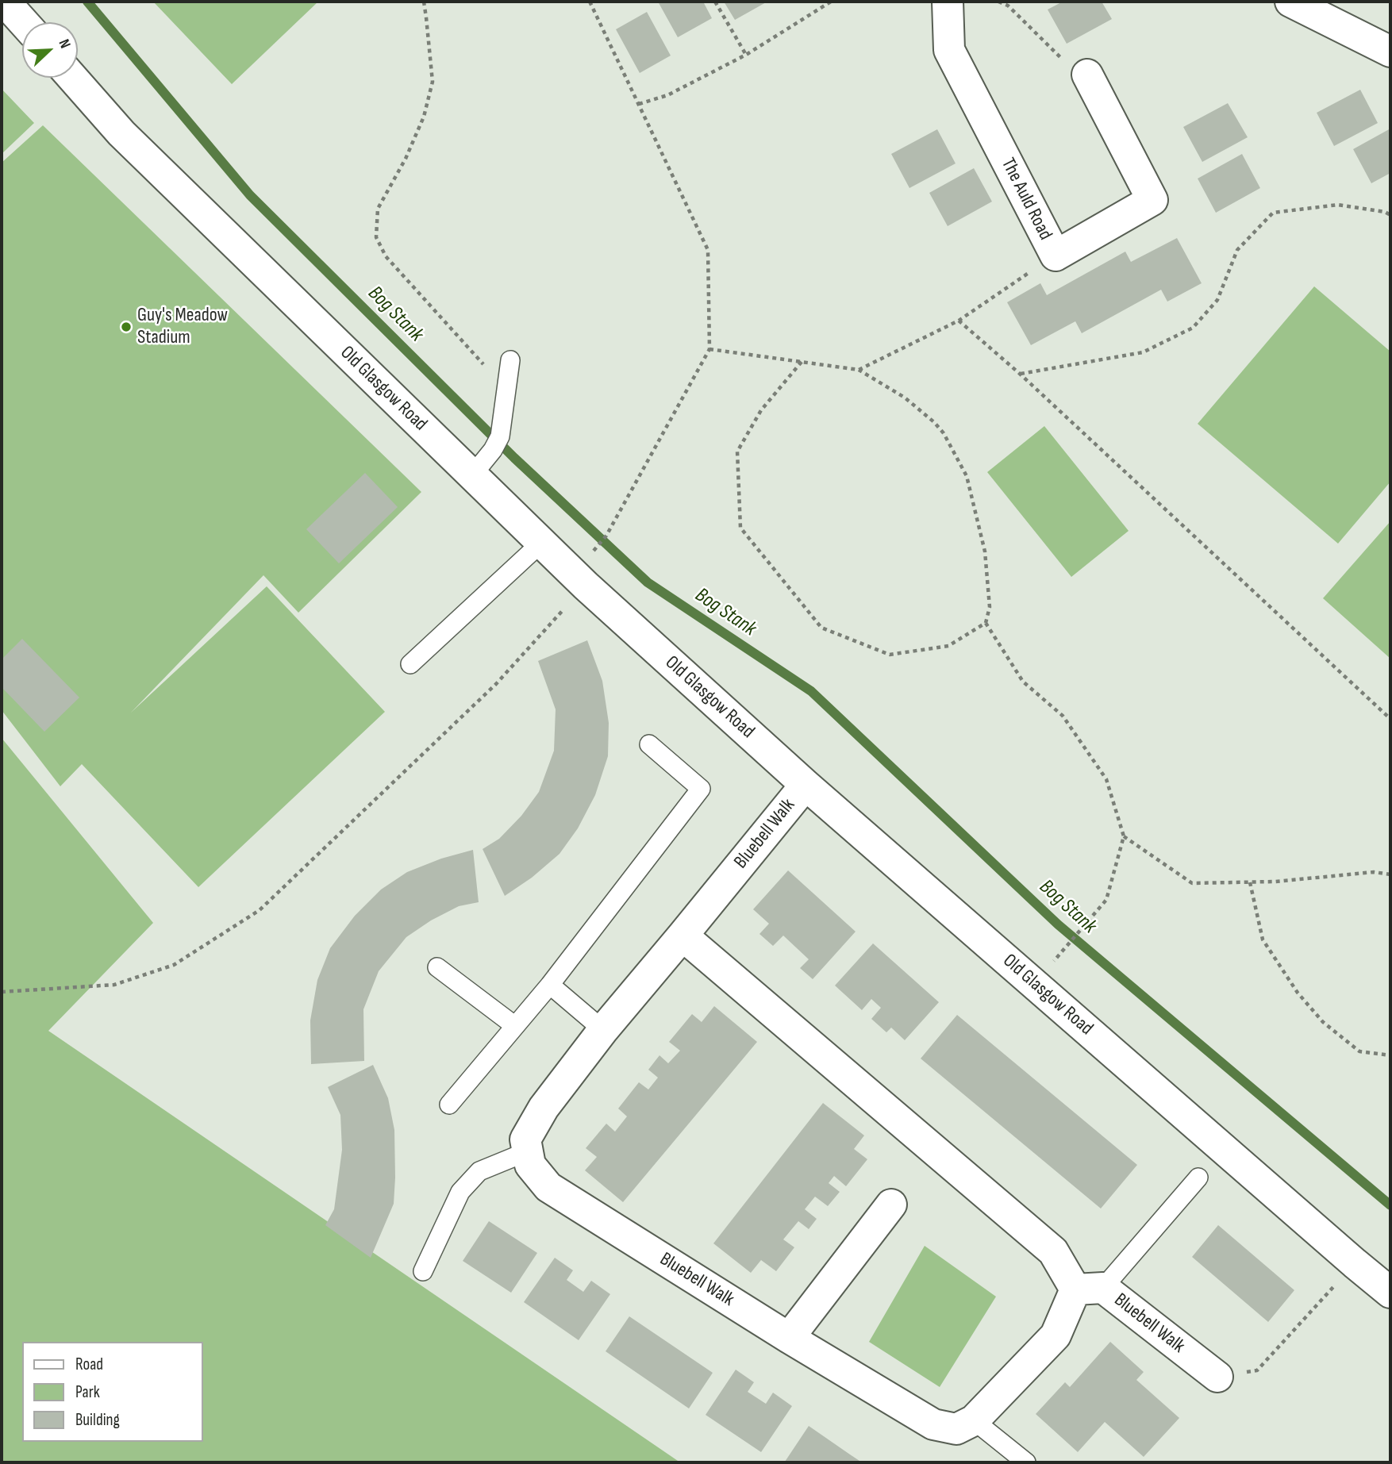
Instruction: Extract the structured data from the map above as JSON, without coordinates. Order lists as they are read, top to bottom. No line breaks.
{"streets":{"street":["The Auld Road","Old Glasgow Road","Bluebell Walk"]},"crossings":[["Old Glasgow Road","Bluebell Walk"]],"water":["Bog Stank"],"places":["Guy's Meadow Stadium"],"legend":["Road","Park","Building"],"north":"top right"}
